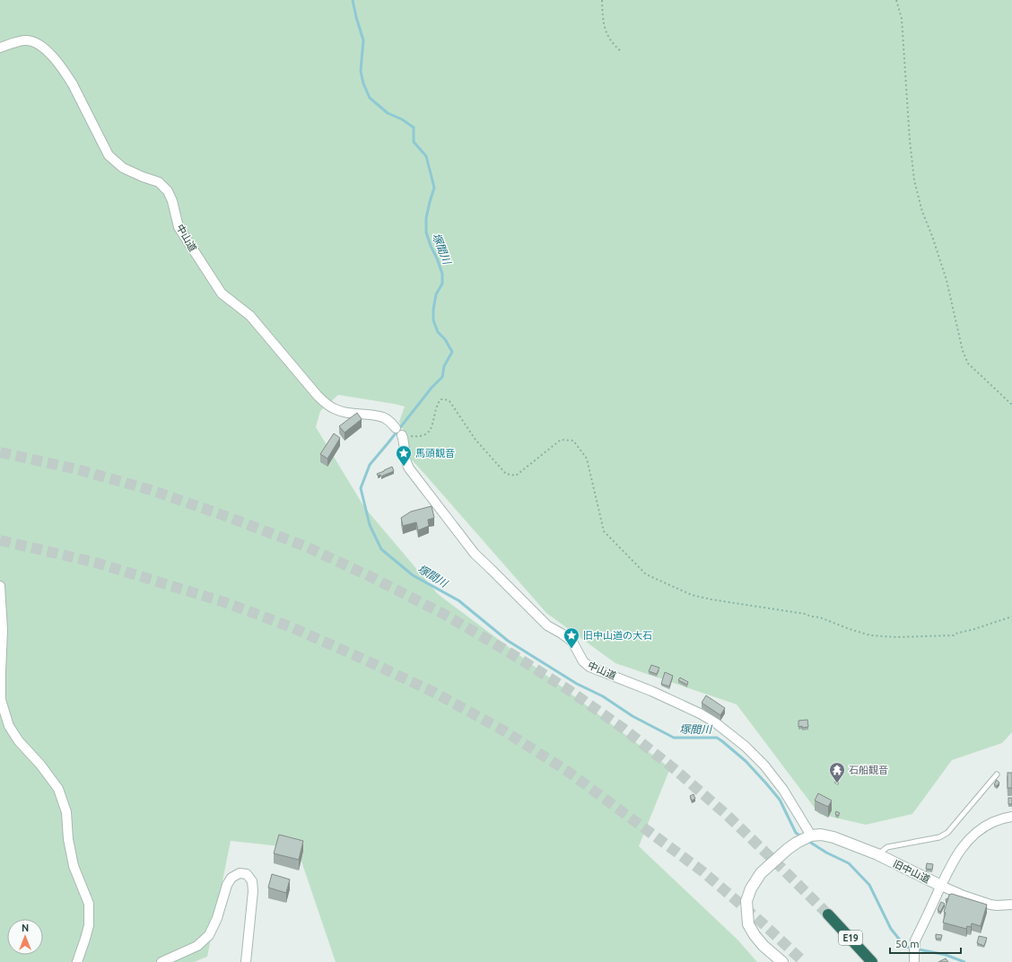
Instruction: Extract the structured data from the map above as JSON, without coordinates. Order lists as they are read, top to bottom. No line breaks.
{"streets":{"highway":["E19"],"street":["中山道","旧中山道"]},"crossings":[["中山道","旧中山道"]],"water":["塚間川"],"places":{"place":["馬頭観音","旧中山道の大石"],"temple":["石船観音"]},"scale_bar":"50 m","north":"top"}
